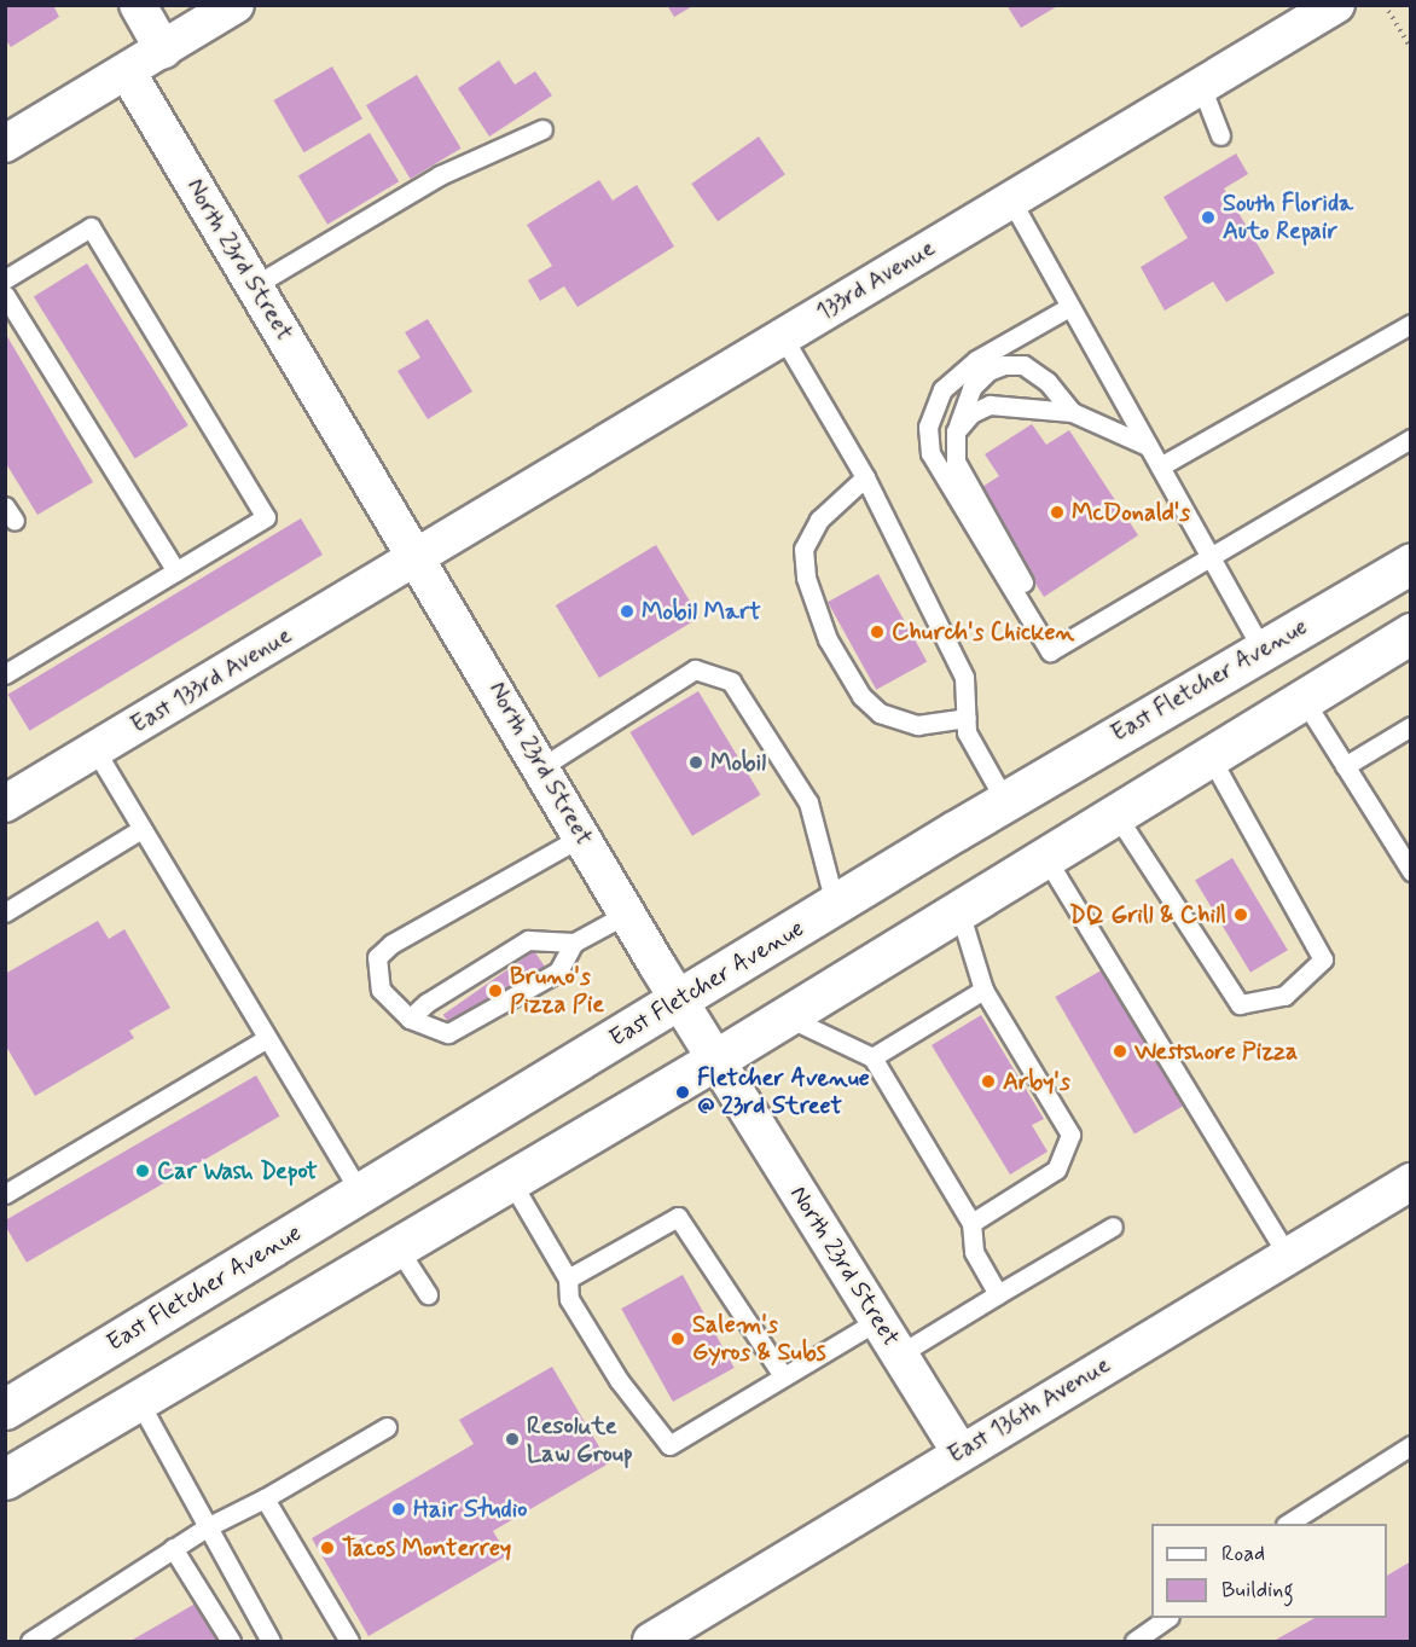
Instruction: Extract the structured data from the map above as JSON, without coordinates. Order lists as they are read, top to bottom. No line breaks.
{"streets":{"main road":["East Fletcher Avenue"],"street":["North 23rd Street","133rd Avenue","East 133rd Avenue","East 136th Avenue"]},"crossings":[["North 23rd Street","133rd Avenue"],["North 23rd Street","East 133rd Avenue"],["North 23rd Street","East Fletcher Avenue"],["North 23rd Street","East 136th Avenue"],["133rd Avenue","East 133rd Avenue"]],"places":["South Florida Auto Repair","McDonald's","Mobil Mart","Church's Chicken","Mobil","DQ Grill & Chill","Bruno's Pizza Pie","Westshore Pizza","Arby's","Fletcher Avenue @ 23rd Street","Car Wash Depot","Salem's Gyros & Subs","Resolute Law Group","Hair Studio","Tacos Monterrey"],"legend":["Road","Building"]}
